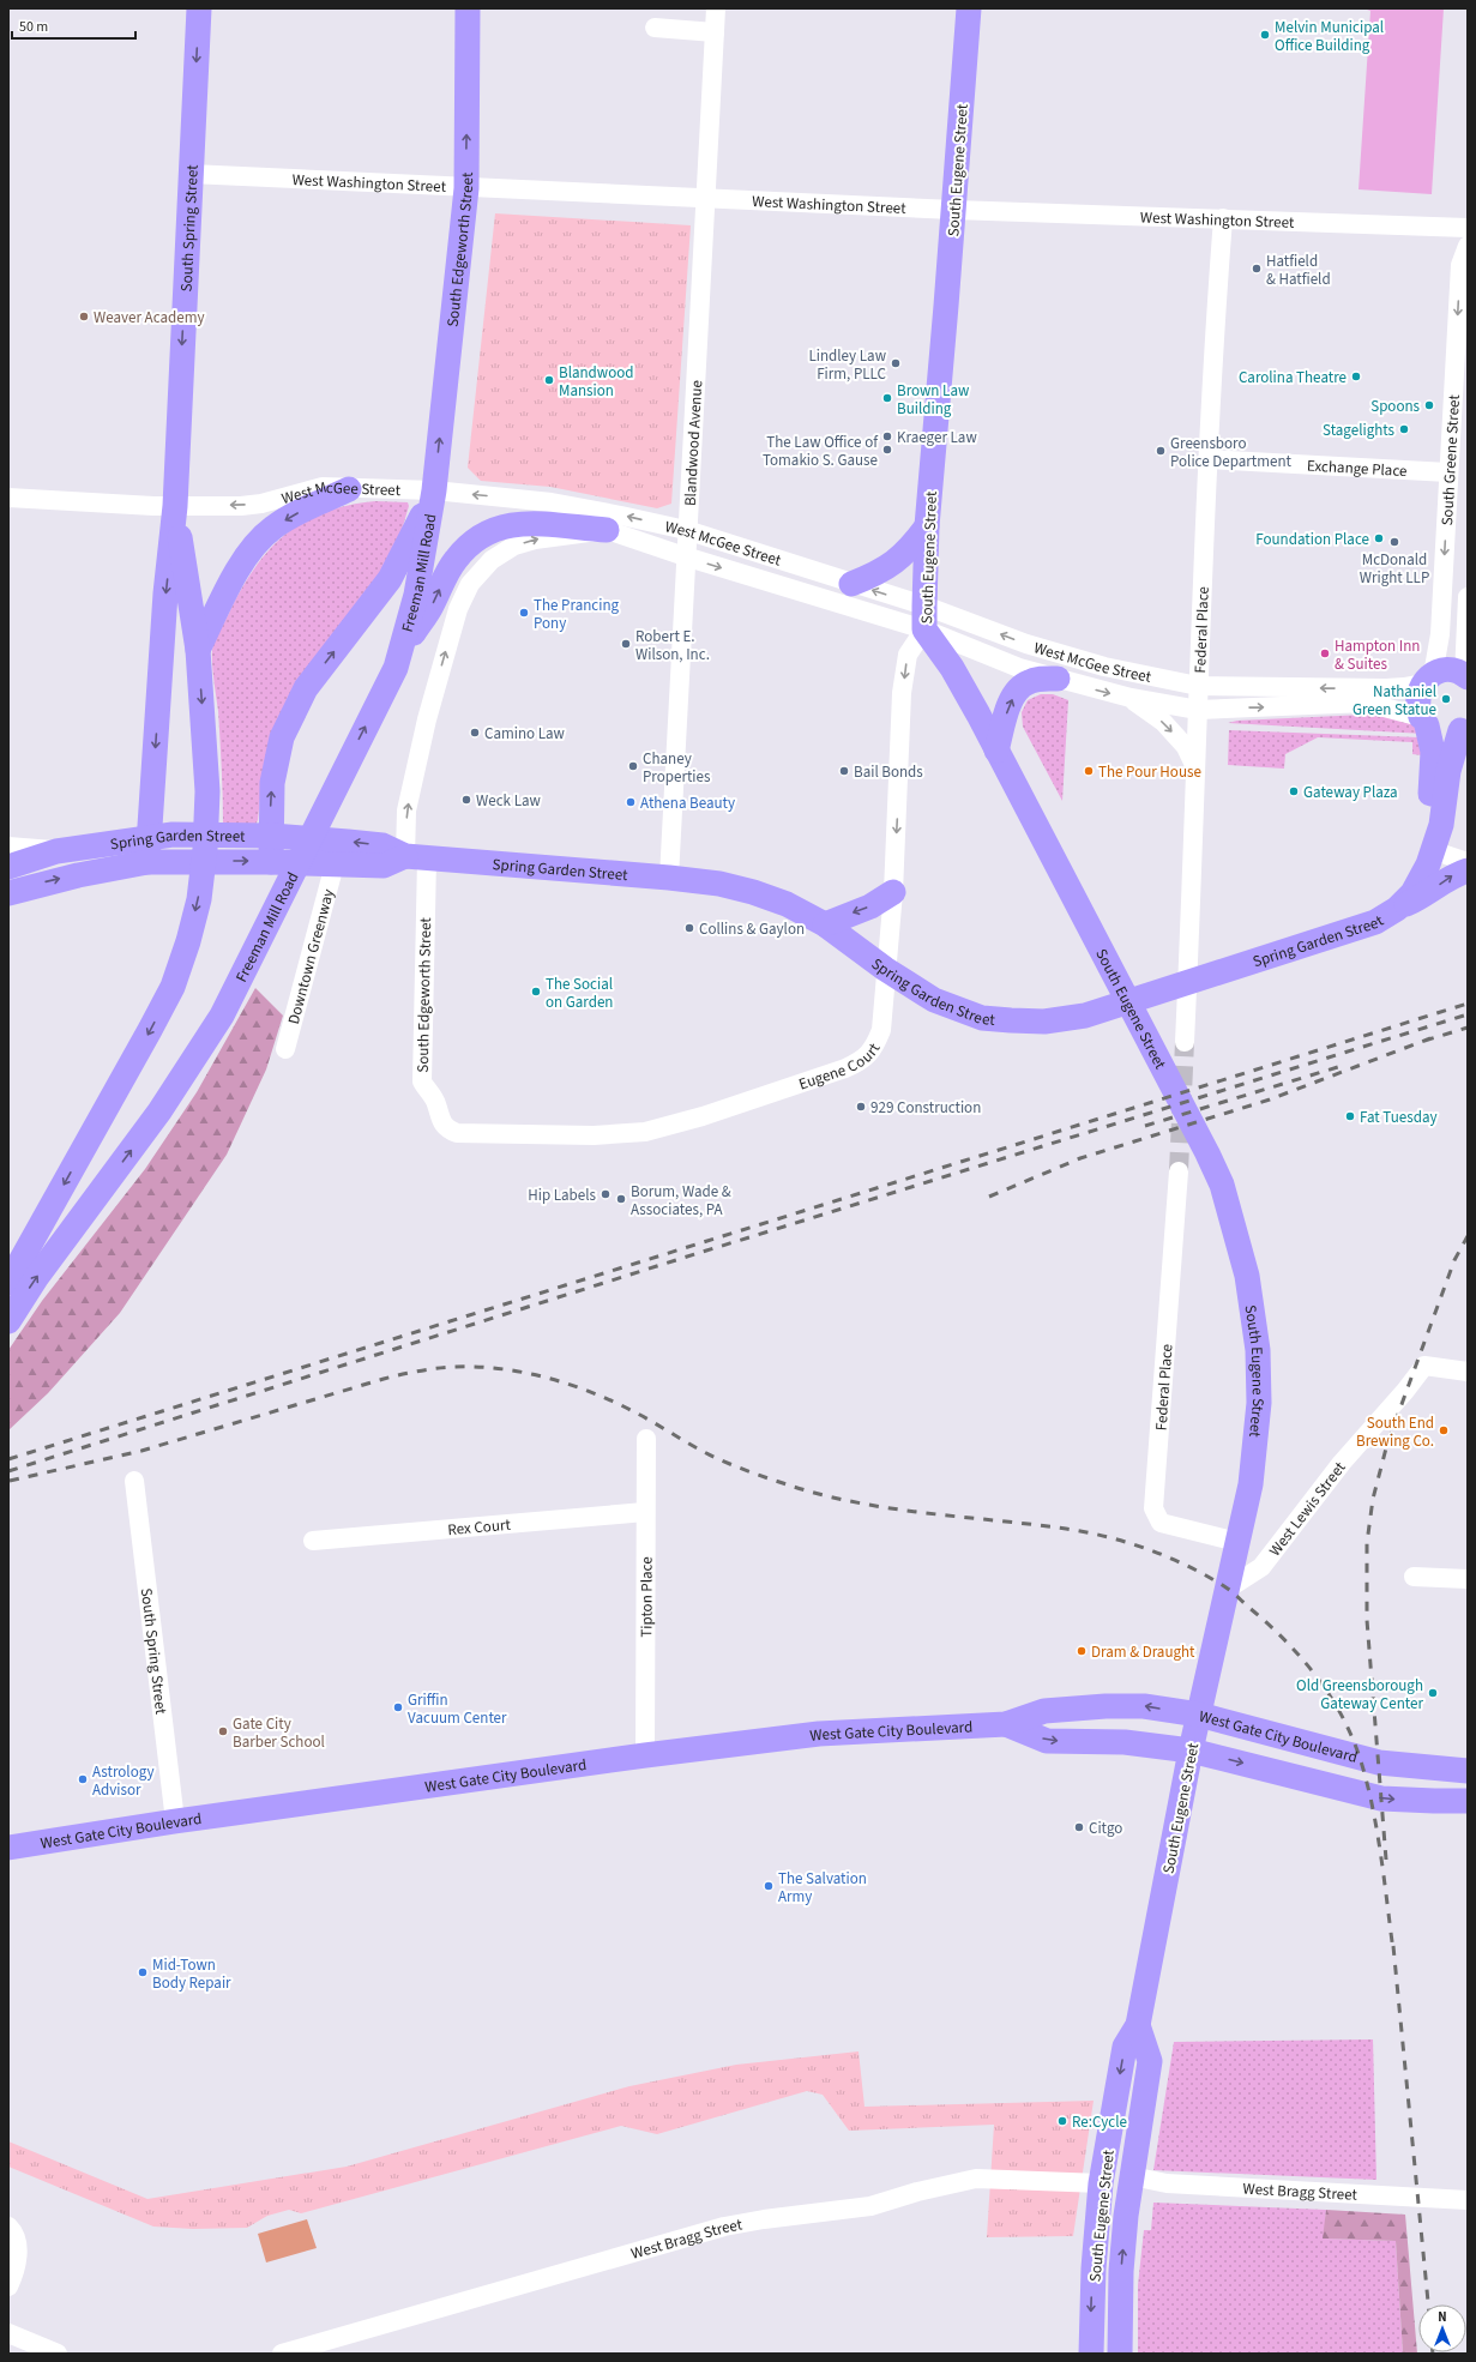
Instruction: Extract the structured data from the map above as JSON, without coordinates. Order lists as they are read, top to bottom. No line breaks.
{"streets":{"main road":["South Eugene Street","South Spring Street","South Edgeworth Street","Freeman Mill Road","Spring Garden Street","West Gate City Boulevard"],"street":["West Washington Street","Blandwood Avenue","South Greene Street","Exchange Place","West McGee Street","Federal Place","Downtown Greenway","Eugene Court","West Lewis Street","Rex Court","Tipton Place","West Bragg Street"]},"crossings":[["South Eugene Street","West Washington Street"],["South Eugene Street","West McGee Street"],["South Eugene Street","Federal Place"],["South Eugene Street","Eugene Court"],["South Eugene Street","West Lewis Street"],["South Eugene Street","West Gate City Boulevard"],["South Eugene Street","West Bragg Street"],["West Washington Street","South Spring Street"],["West Washington Street","South Edgeworth Street"],["West Washington Street","Blandwood Avenue"],["West Washington Street","Federal Place"],["South Spring Street","West McGee Street"],["South Spring Street","West Gate City Boulevard"],["South Edgeworth Street","West McGee Street"],["South Edgeworth Street","Freeman Mill Road"],["South Edgeworth Street","Spring Garden Street"],["South Edgeworth Street","Eugene Court"],["Blandwood Avenue","West McGee Street"],["Blandwood Avenue","Spring Garden Street"],["South Greene Street","Exchange Place"],["South Greene Street","West McGee Street"],["Exchange Place","Federal Place"],["West McGee Street","Freeman Mill Road"],["West McGee Street","Federal Place"],["West McGee Street","Eugene Court"],["Federal Place","Spring Garden Street"],["Spring Garden Street","Downtown Greenway"],["Spring Garden Street","Eugene Court"],["Rex Court","Tipton Place"],["Tipton Place","West Gate City Boulevard"]],"one_way":["South Spring Street","South Greene Street"],"places":["Melvin Municipal Office Building","Hatfield & Hatfield","Weaver Academy","Lindley Law Firm, PLLC","Carolina Theatre","Blandwood Mansion","Brown Law Building","Spoons","Stagelights","Kraeger Law","The Law Office of Tomakio S. Gause","Greensboro Police Department","Foundation Place","McDonald Wright LLP","The Prancing Pony","Robert E. Wilson, Inc.","Hampton Inn & Suites","Nathaniel Green Statue","Camino Law","Chaney Properties","Bail Bonds","The Pour House","Gateway Plaza","Weck Law","Athena Beauty","Collins & Gaylon","The Social on Garden","929 Construction","Fat Tuesday","Hip Labels","Borum, Wade & Associates, PA","South End Brewing Co.","Dram & Draught","Old Greensborough Gateway Center","Griffin Vacuum Center","Gate City Barber School","Astrology Advisor","Citgo","The Salvation Army","Mid-Town Body Repair","Re:Cycle"],"scale_bar":"50 m","north":"top"}
